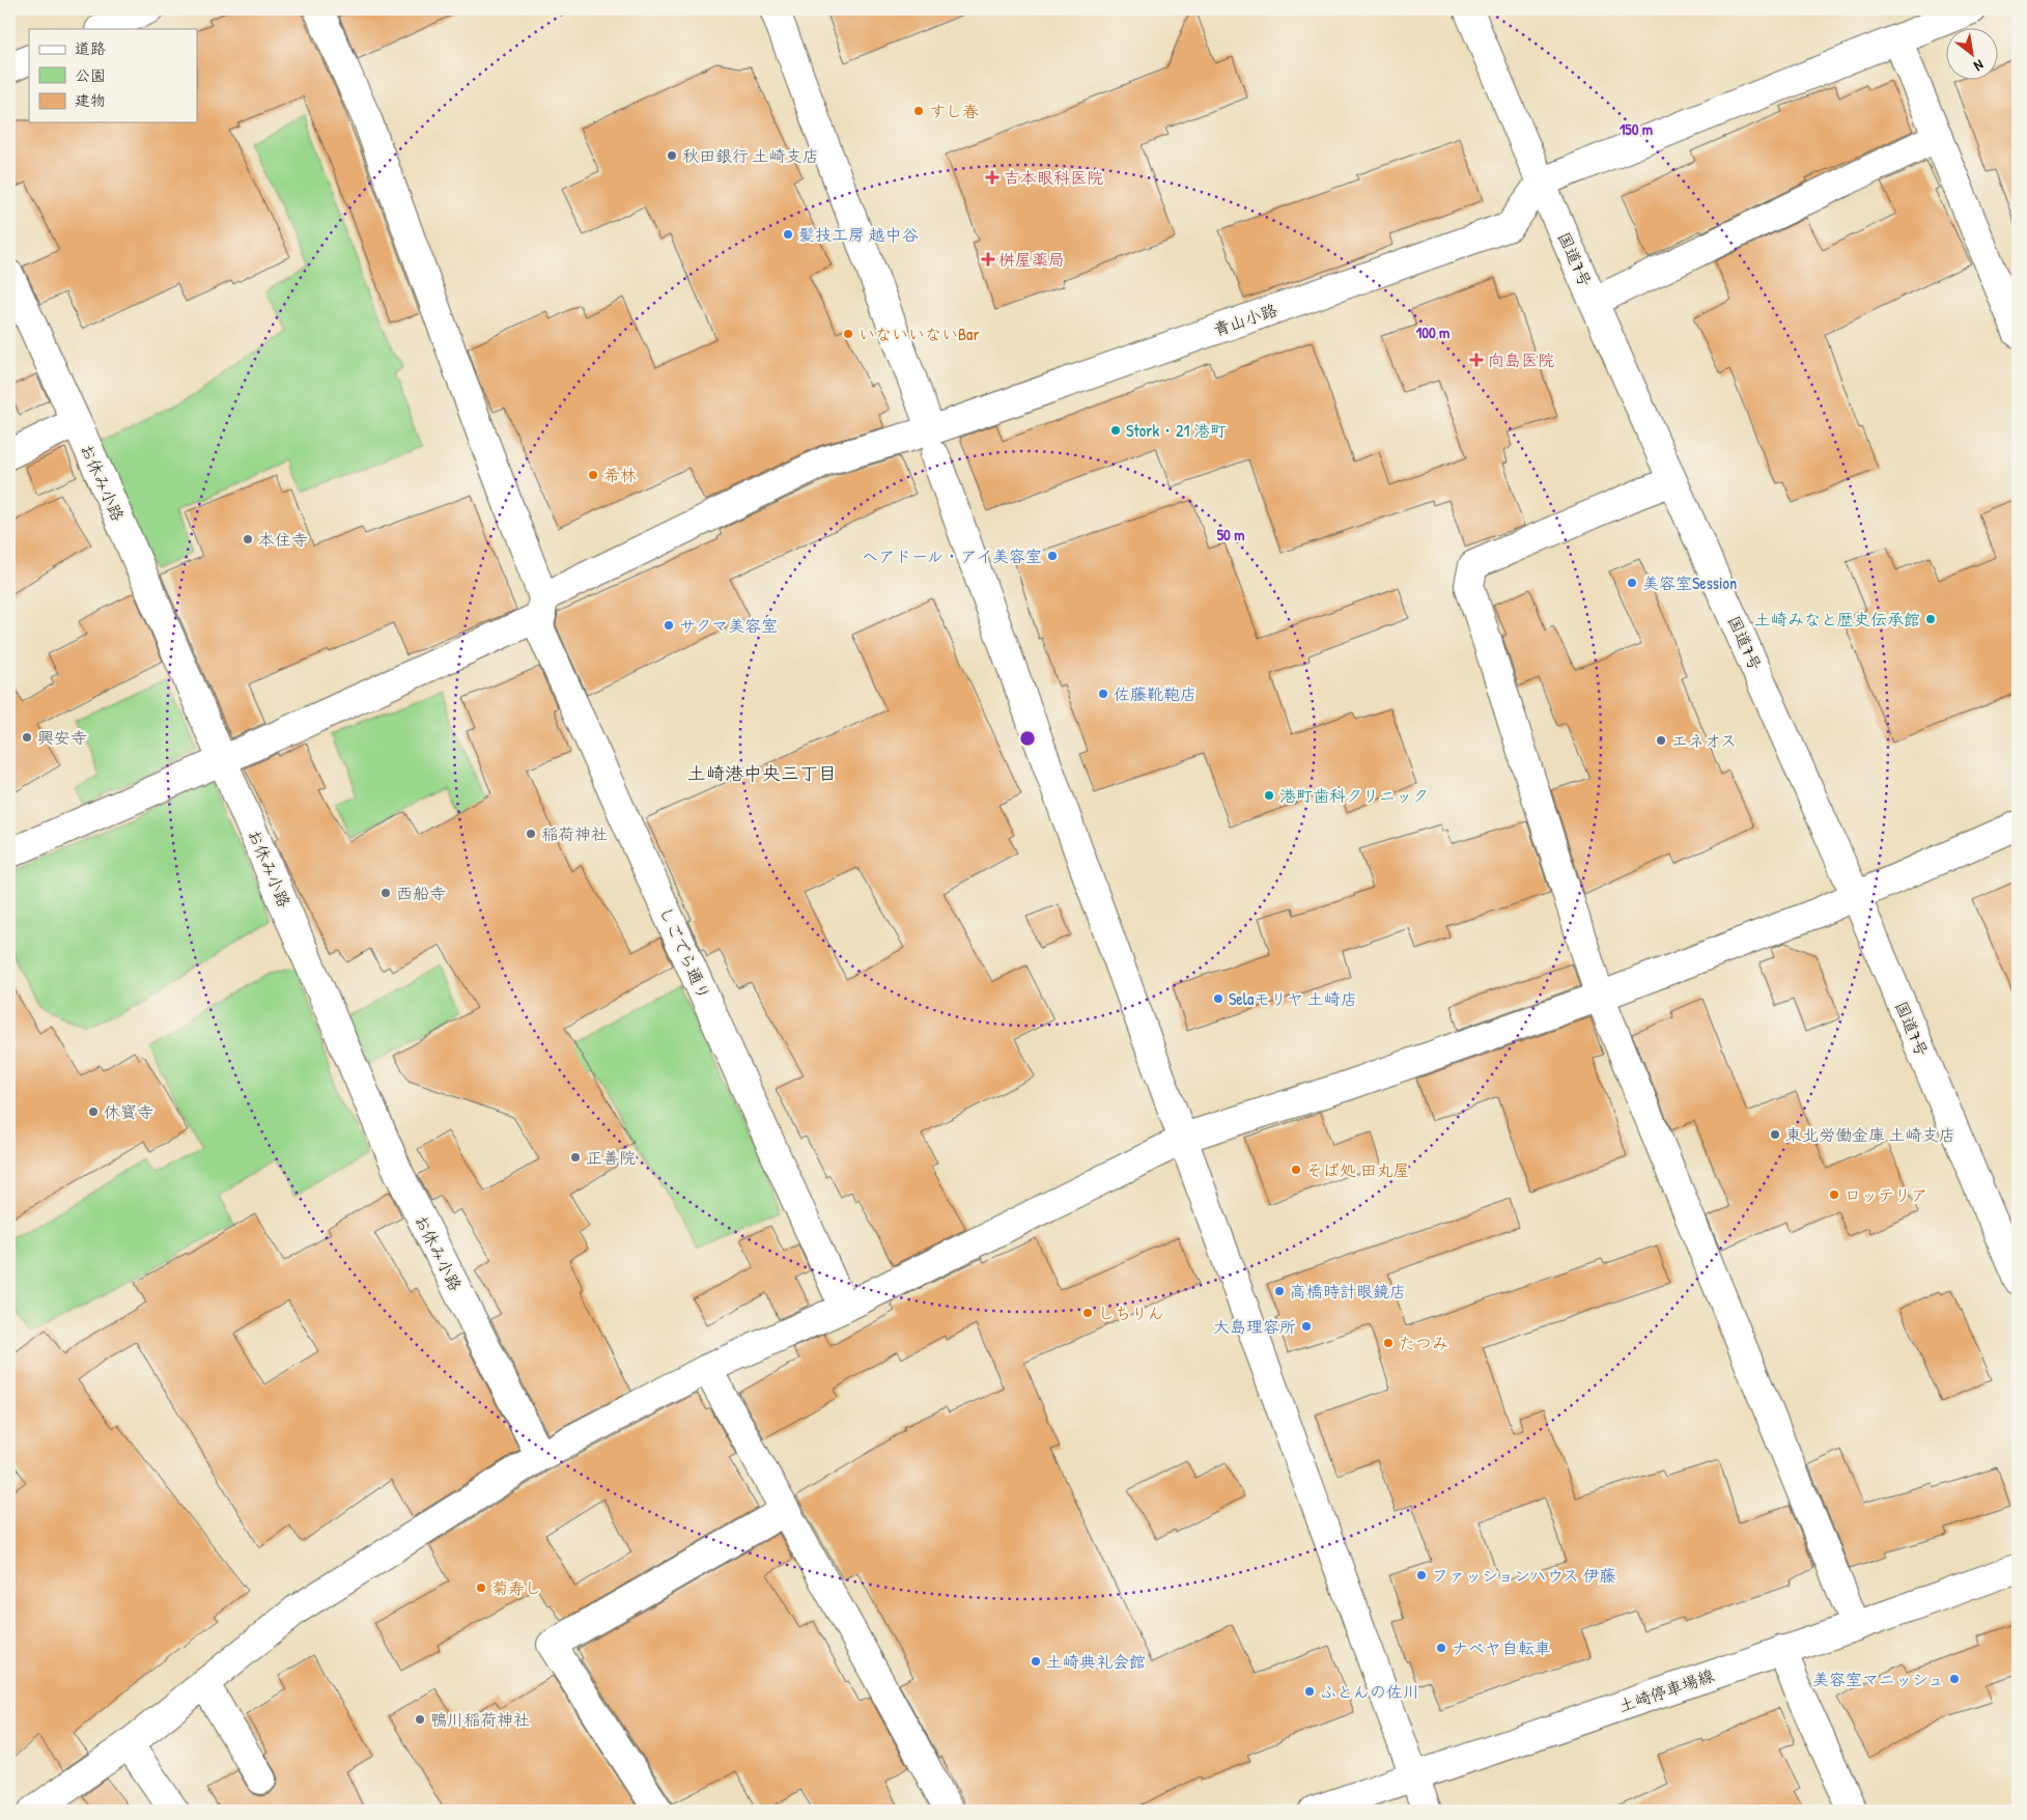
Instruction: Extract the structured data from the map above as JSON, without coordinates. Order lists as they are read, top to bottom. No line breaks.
{"streets":{"main road":["国道7号","青山小路","お休み小路","しごでら通り","土崎停車場線"]},"crossings":[["国道7号","青山小路"],["青山小路","お休み小路"],["青山小路","しごでら通り"]],"districts":["土崎港中央三丁目"],"places":{"other":["すし春","秋田銀行 土崎支店","髪技工房 越中谷","いないいないBar","Stork・21 港町","希林","本住寺","ヘアドール・アイ美容室","美容室Session","土崎みなと歴史伝承館","サクマ美容室","佐藤靴鞄店","興安寺","エネオス","港町歯科クリニック","稲荷神社","西船寺","Selaモリヤ 土崎店","休寳寺","東北労働金庫 土崎支店","正善院","そば処 田丸屋","ロッテリア","高橋時計眼鏡店","しちりん","大島理容所","たつみ","ファッションハウス 伊藤","菊寿し","ナベヤ自転車","土崎典礼会館","美容室マニッシュ","ふとんの佐川","鴨川稲荷神社"],"health":["吉本眼科医院","桝屋薬局","向島医院"]},"legend":["道路","公園","建物"],"north":"bottom right","rings":["150 m","100 m","50 m"]}
